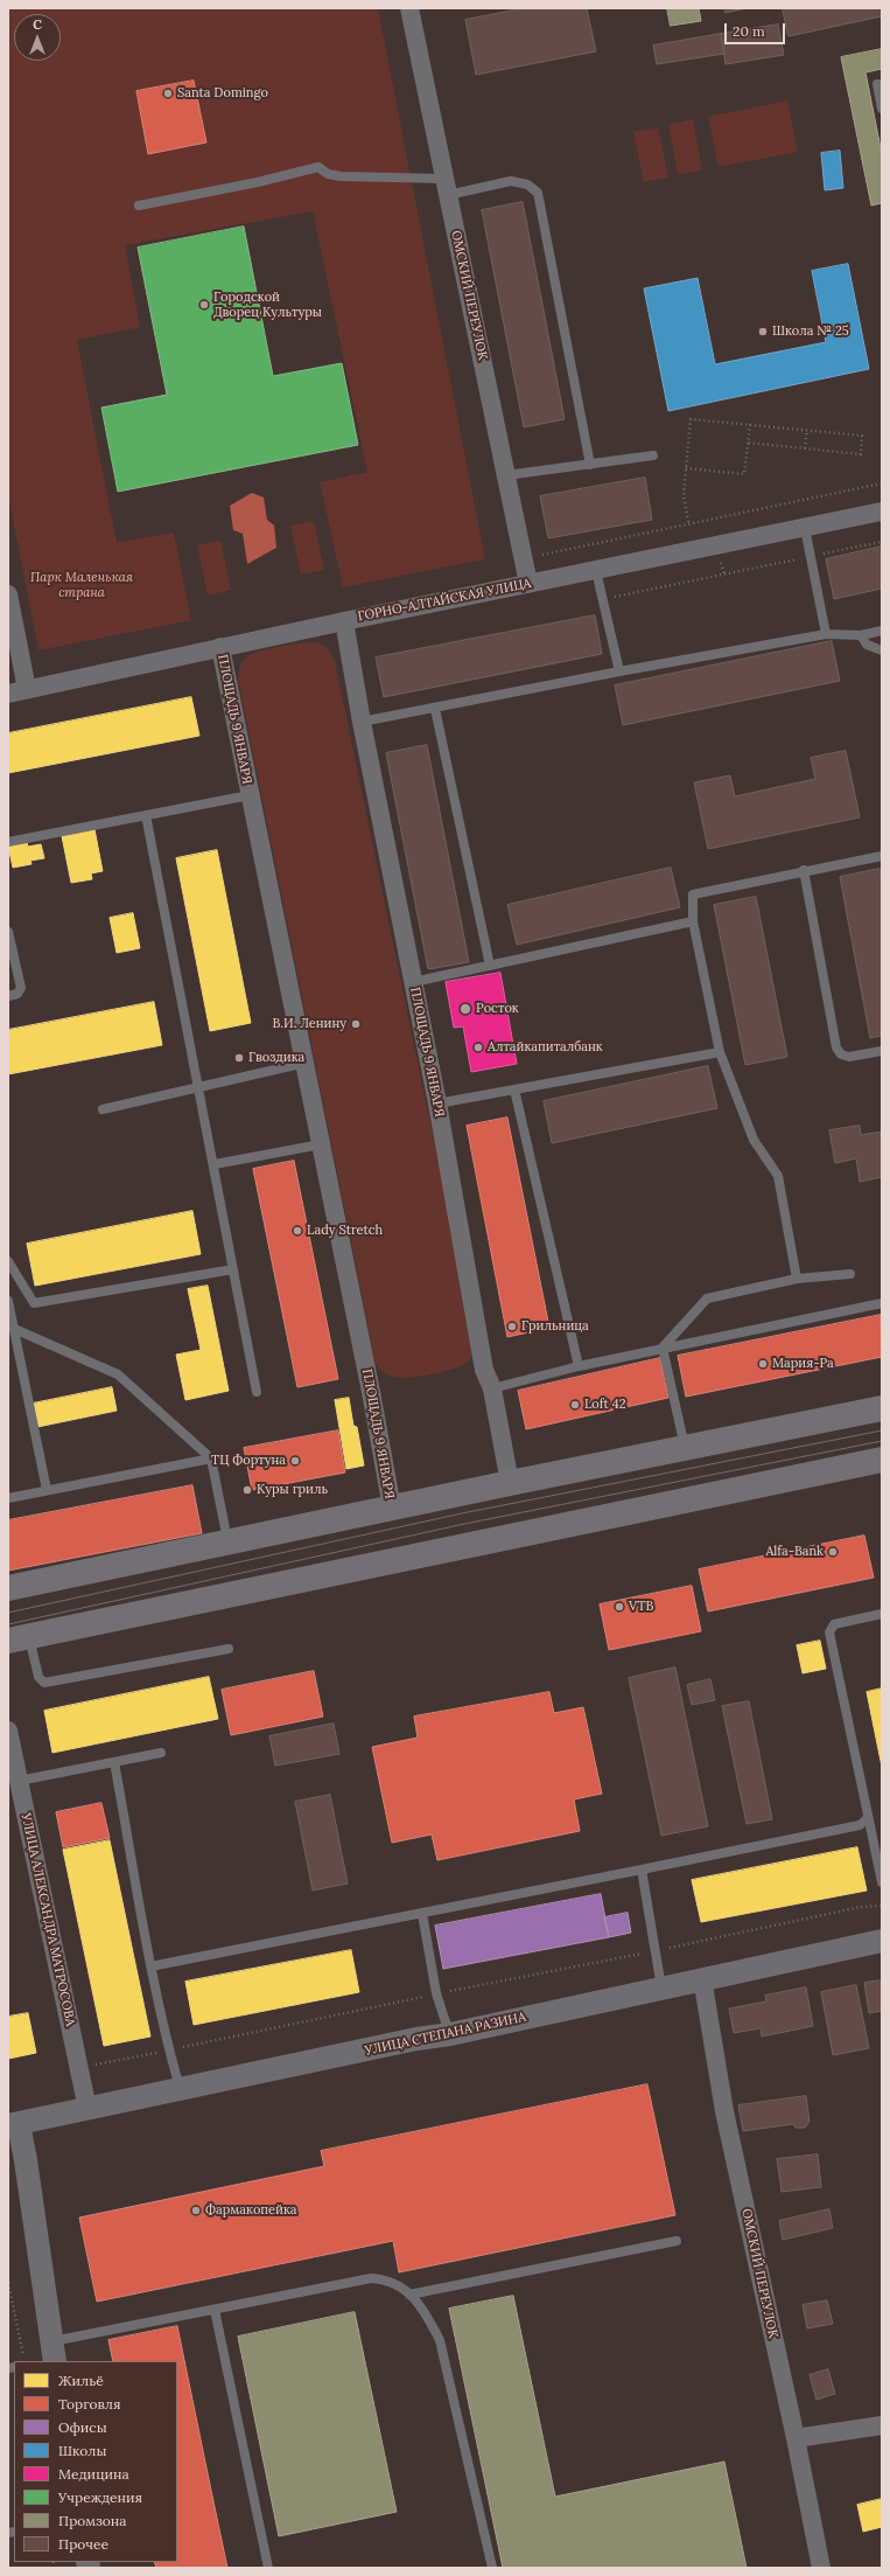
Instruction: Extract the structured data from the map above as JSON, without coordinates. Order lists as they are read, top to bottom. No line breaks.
{"streets":{"street":["ОМСКИЙ ПЕРЕУЛОК","ГОРНО-АЛТАЙСКАЯ УЛИЦА","ПЛОЩАДЬ 9 ЯНВАРЯ","УЛИЦА АЛЕКСАНДРА МАТРОСОВА","УЛИЦА СТЕПАНА РАЗИНА"]},"crossings":[["ОМСКИЙ ПЕРЕУЛОК","ГОРНО-АЛТАЙСКАЯ УЛИЦА"],["ОМСКИЙ ПЕРЕУЛОК","УЛИЦА СТЕПАНА РАЗИНА"],["ГОРНО-АЛТАЙСКАЯ УЛИЦА","ПЛОЩАДЬ 9 ЯНВАРЯ"],["УЛИЦА АЛЕКСАНДРА МАТРОСОВА","УЛИЦА СТЕПАНА РАЗИНА"]],"parks":["Парк Маленькая страна"],"places":["Santa Domingo","Городской Дворец Культуры","Школа № 25","Росток","В.И. Ленину","Алтайкапиталбанк","Гвоздика","Lady Stretch","Грильница","Мария-Ра","Loft 42","ТЦ Фортуна","Куры гриль","Alfa-Bank","VTB","Фармакопейка"],"legend":["Жильё","Торговля","Офисы","Школы","Медицина","Учреждения","Промзона","Прочее"],"scale_bar":"20 m","north":"top"}
